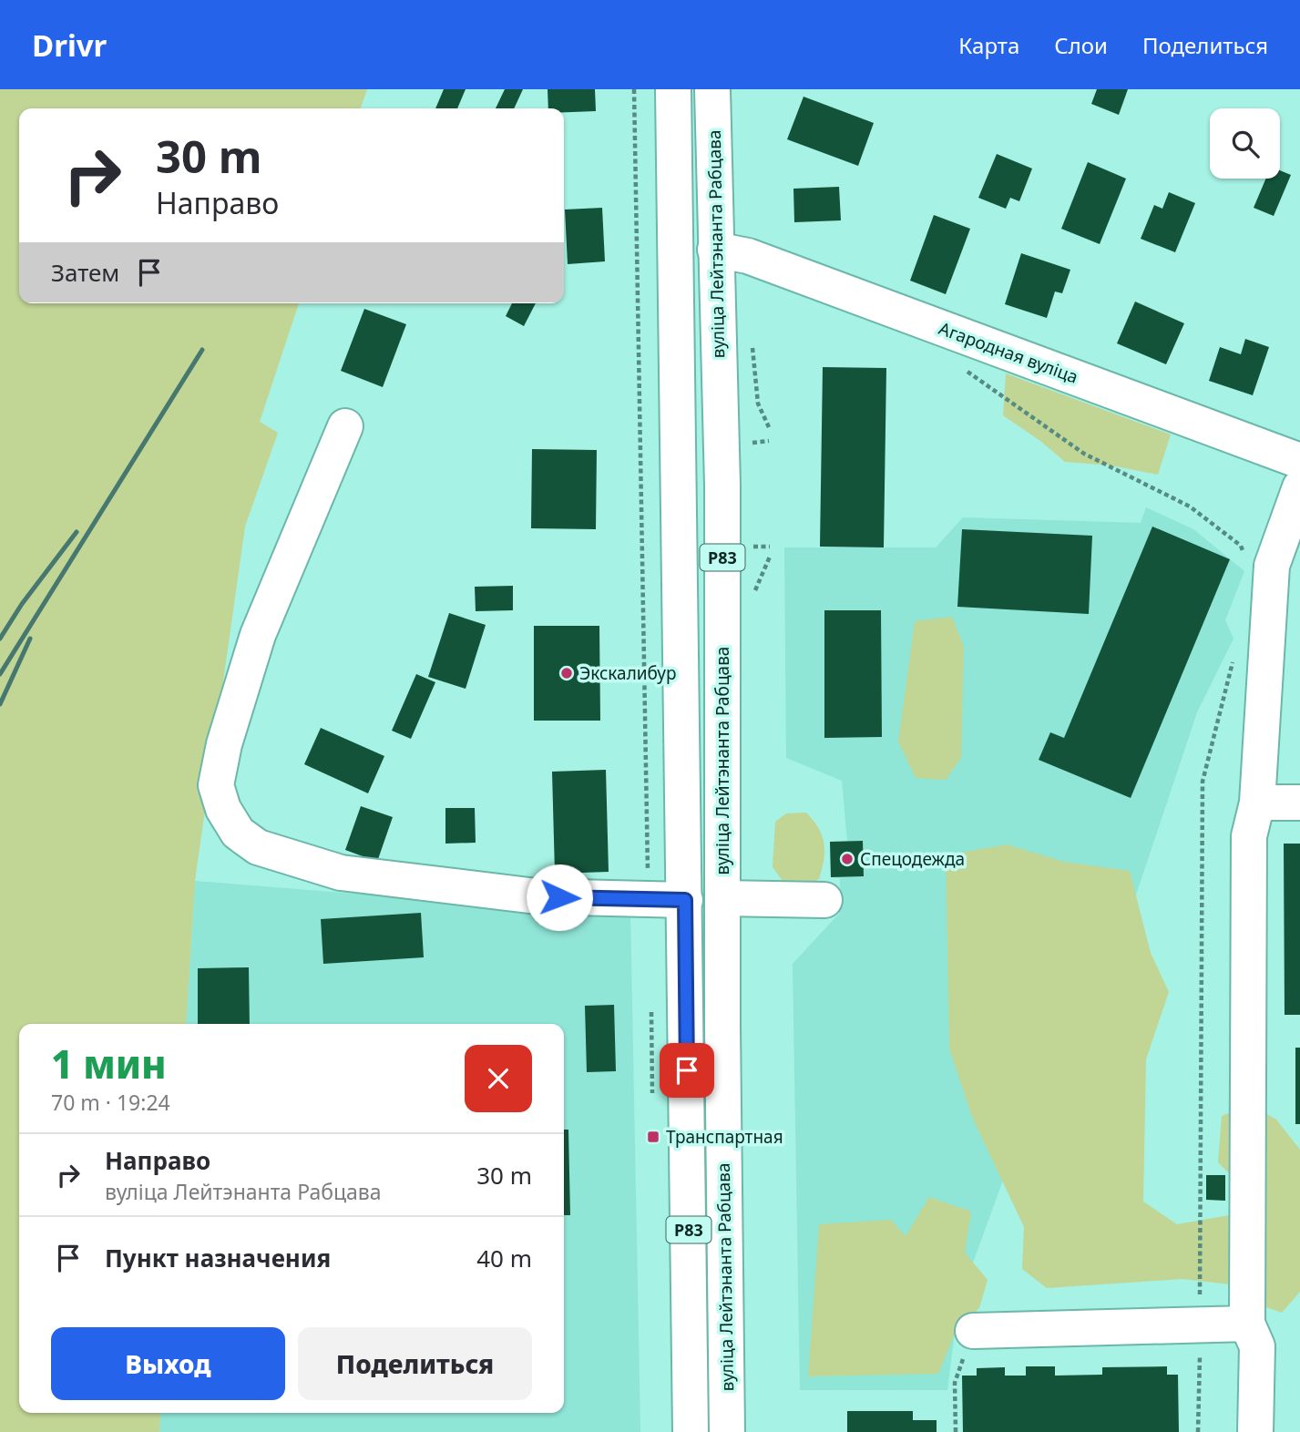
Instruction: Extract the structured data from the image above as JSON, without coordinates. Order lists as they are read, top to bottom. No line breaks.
{"streets":{"main road":["вуліца Лейтэнанта Рабцава","Агародная вуліца","Р83"]},"crossings":[["вуліца Лейтэнанта Рабцава","Агародная вуліца"]],"places":{"other":["Экскалибур","Спецодежда"],"transit":["Транспартная"]},"page":{"header":"Drivr","nav":["Карта","Слои","Поделиться"],"turn":["30 m","Направо"],"then":"Затем","heading":["1 мин","70 m · 19:24"],"list":[{"name":"Направо","note":"вуліца Лейтэнанта Рабцава","value":"30 m"},{"name":"Пункт назначения","value":"40 m"}],"buttons":["Выход","Поделиться"]}}
